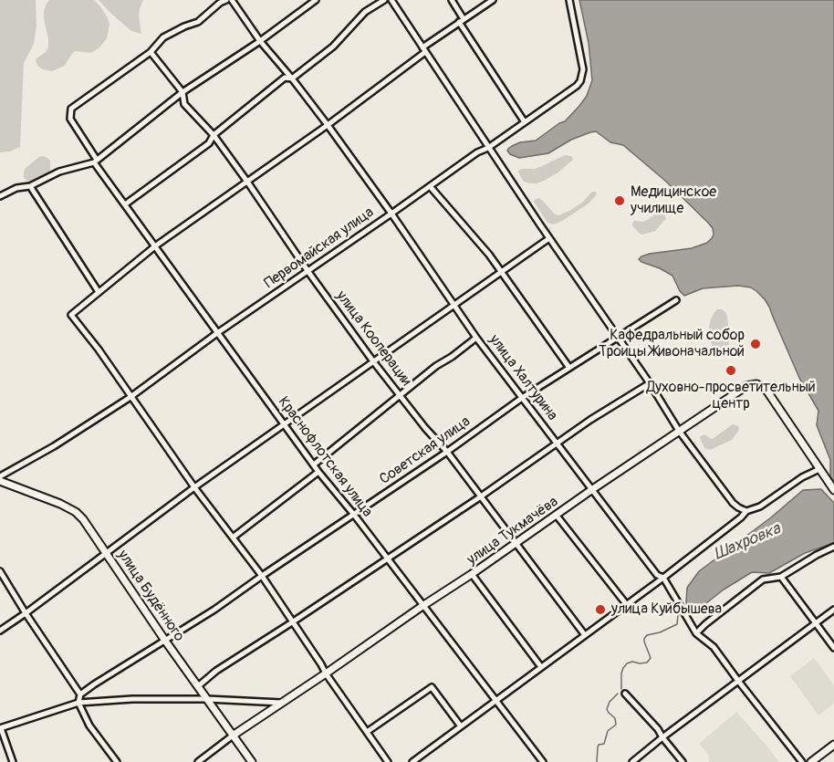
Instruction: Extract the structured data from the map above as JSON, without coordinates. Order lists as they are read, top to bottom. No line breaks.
{"streets":{"street":["Первомайская улица","улица Кооперации","улица Халтурина","Советская улица","Краснофлотская улица","улица Тукмачёва","улица Будённого"]},"crossings":[["Первомайская улица","улица Кооперации"],["Первомайская улица","улица Халтурина"],["Первомайская улица","Краснофлотская улица"],["Первомайская улица","улица Будённого"],["улица Кооперации","Советская улица"],["улица Кооперации","Краснофлотская улица"],["улица Кооперации","улица Тукмачёва"],["улица Халтурина","Советская улица"],["улица Халтурина","улица Тукмачёва"],["Советская улица","Краснофлотская улица"],["Советская улица","улица Будённого"],["Краснофлотская улица","улица Тукмачёва"],["улица Тукмачёва","улица Будённого"]],"water":["Шахровка"],"places":["Медицинское училище","Кафедральный собор Троицы Живоначальной","Духовно-просветительный центр","улица Куйбышева"]}
